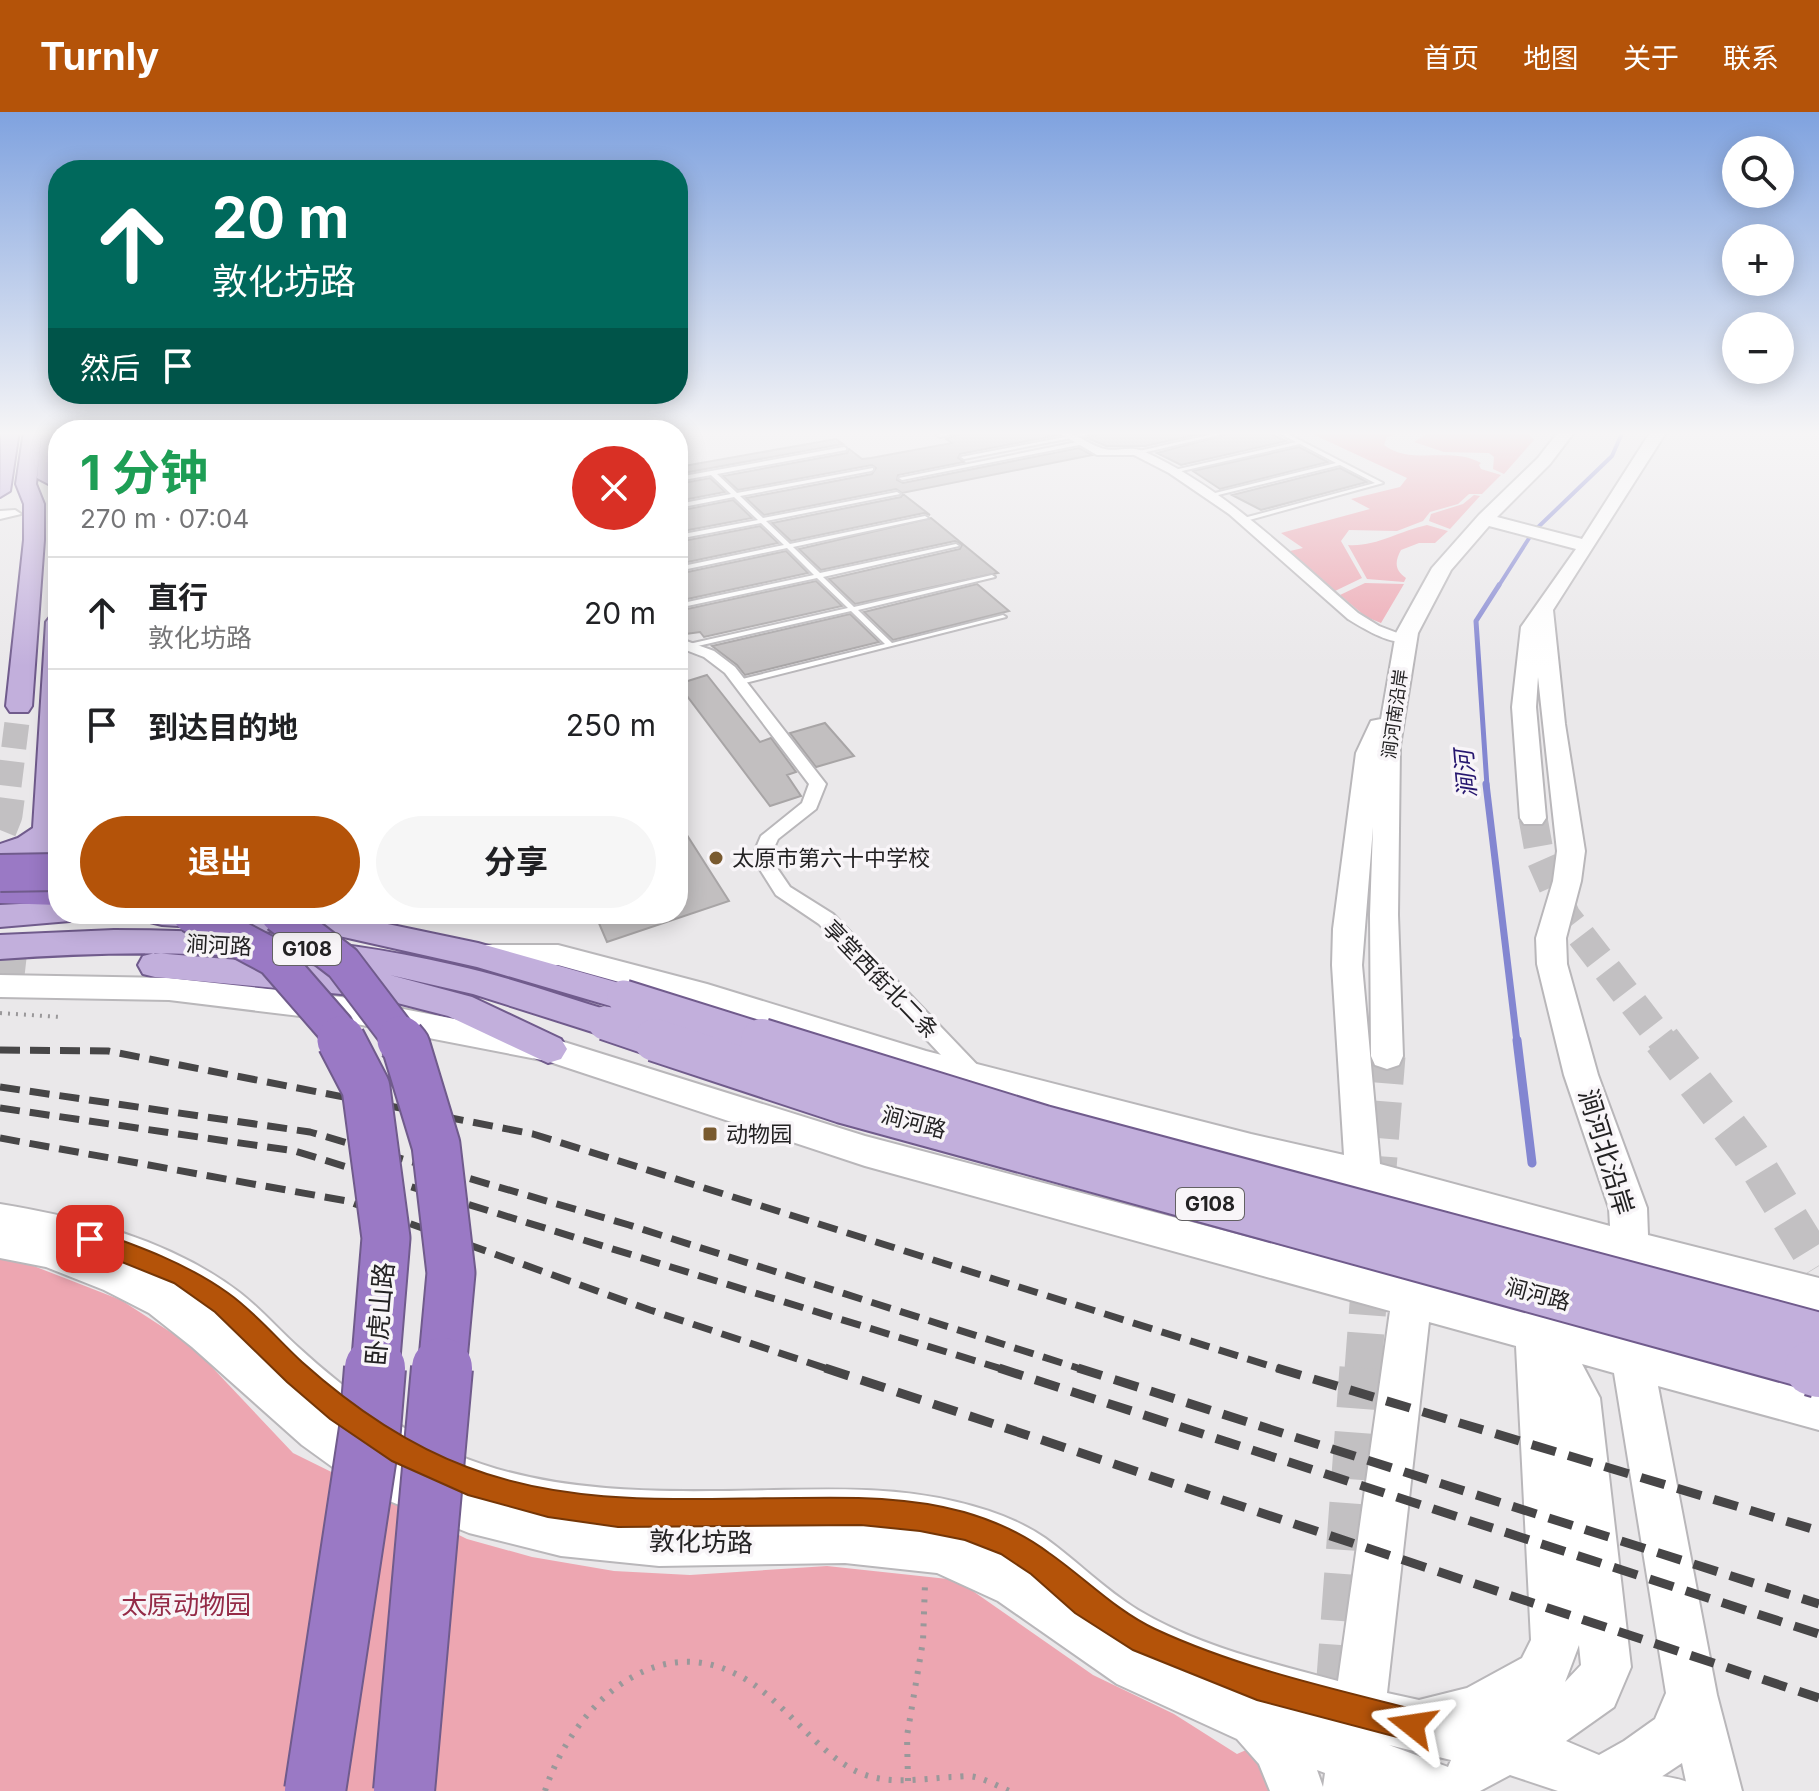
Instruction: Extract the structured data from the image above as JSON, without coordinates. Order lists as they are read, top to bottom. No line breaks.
{"streets":{"highway":["卧虎山路"],"main road":["涧河路","G108"],"street":["涧河南沿岸","享堂西街北二条","涧河北沿岸","敦化坊路"]},"crossings":[["涧河路","享堂西街北二条"],["涧河路","涧河北沿岸"]],"water":["涧河"],"parks":["太原动物园"],"places":{"other":["太原市第六十中学校"],"transit":["动物园"]},"page":{"header":"Turnly","nav":["首页","地图","关于","联系"],"map_buttons":["+","−"],"turn":["20 m","敦化坊路"],"then":"然后","heading":["1 分钟","270 m · 07:04"],"list":[{"name":"直行","note":"敦化坊路","value":"20 m"},{"name":"到达目的地","value":"250 m"}],"buttons":["退出","分享"]}}
